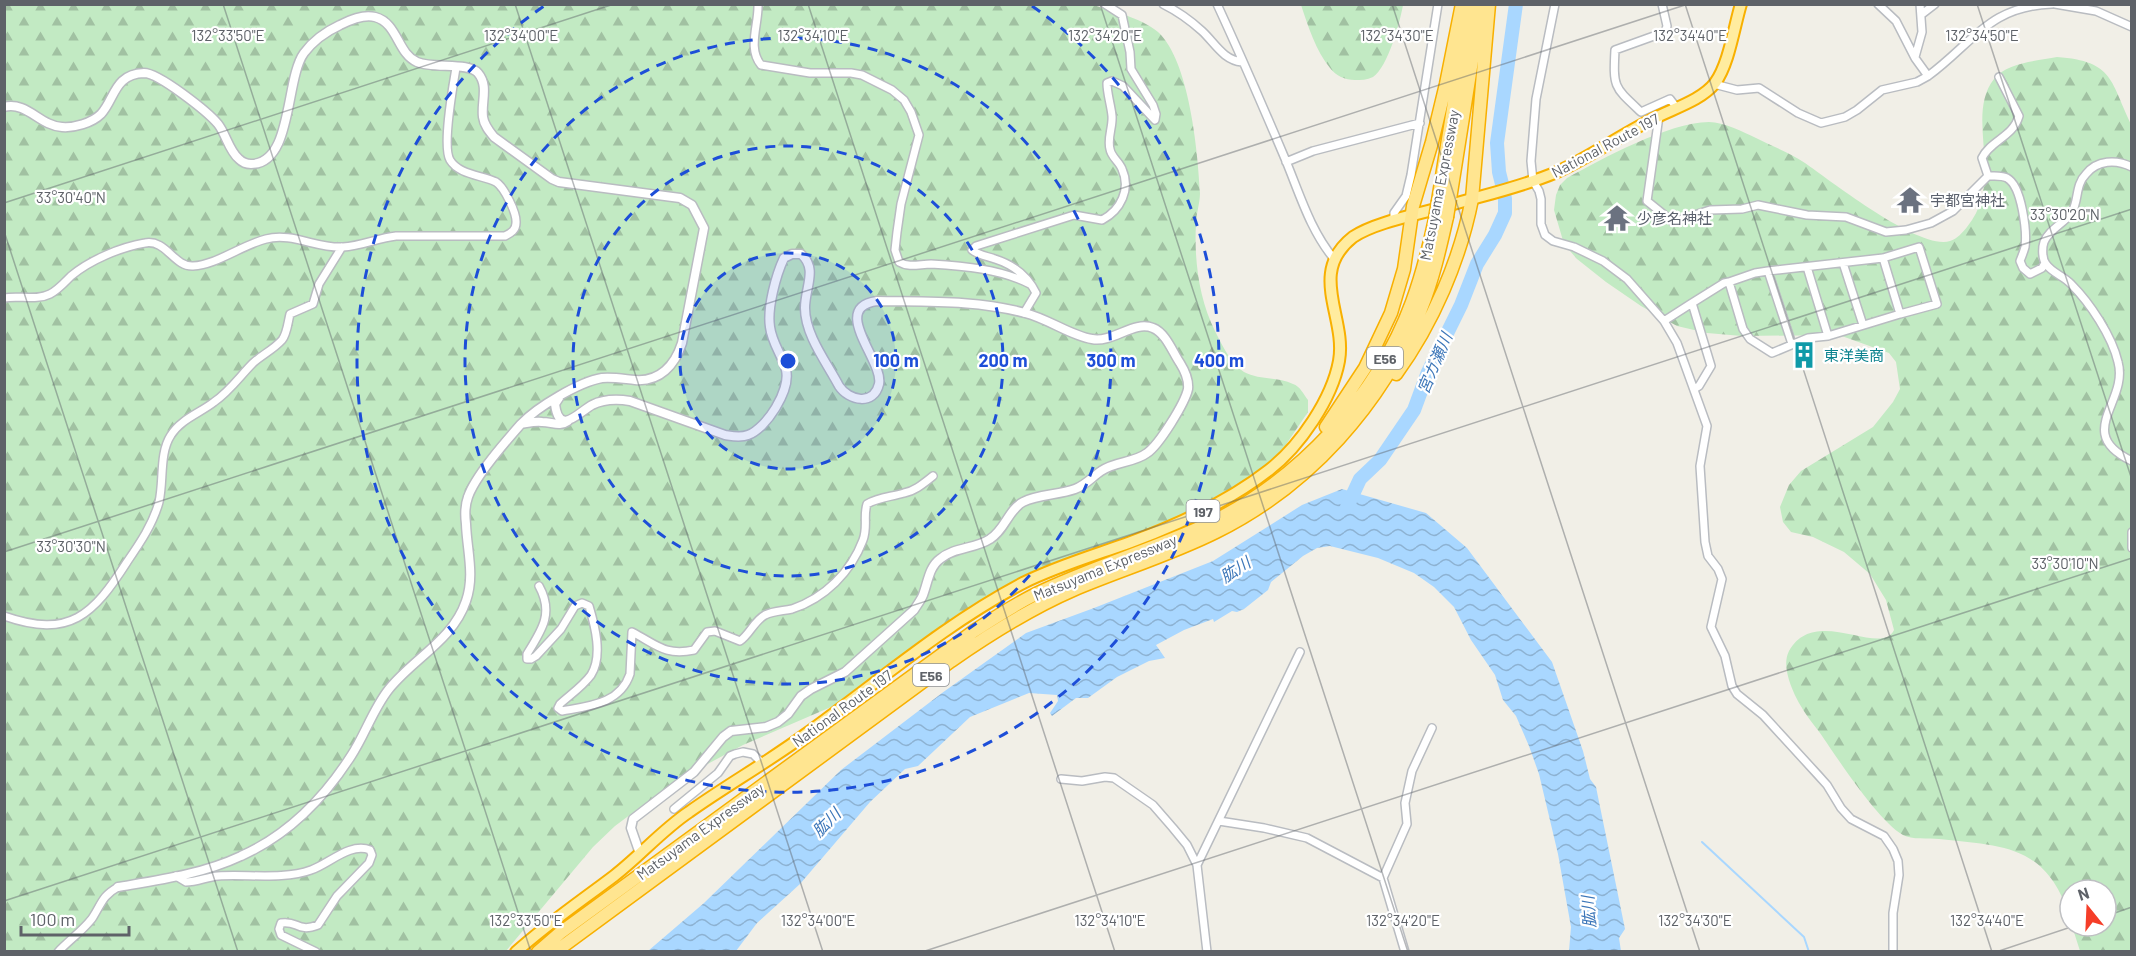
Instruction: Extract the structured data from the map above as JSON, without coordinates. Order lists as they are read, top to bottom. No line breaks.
{"streets":{"highway":["National Route 197","Matsuyama Expressway","E56","197"]},"water":["宮ガ瀬川","肱川"],"places":{"temple":["宇都宮神社","少彦名神社"],"building":["東洋美商"]},"scale_bar":"100 m","north":"top","coordinates":["132°33'50\"E","132°34'00\"E","132°34'10\"E","132°34'20\"E","132°34'30\"E","132°34'40\"E","132°34'50\"E","33°30'40\"N","33°30'20\"N","33°30'30\"N","33°30'10\"N"],"rings":["100 m","200 m","300 m","400 m"]}
